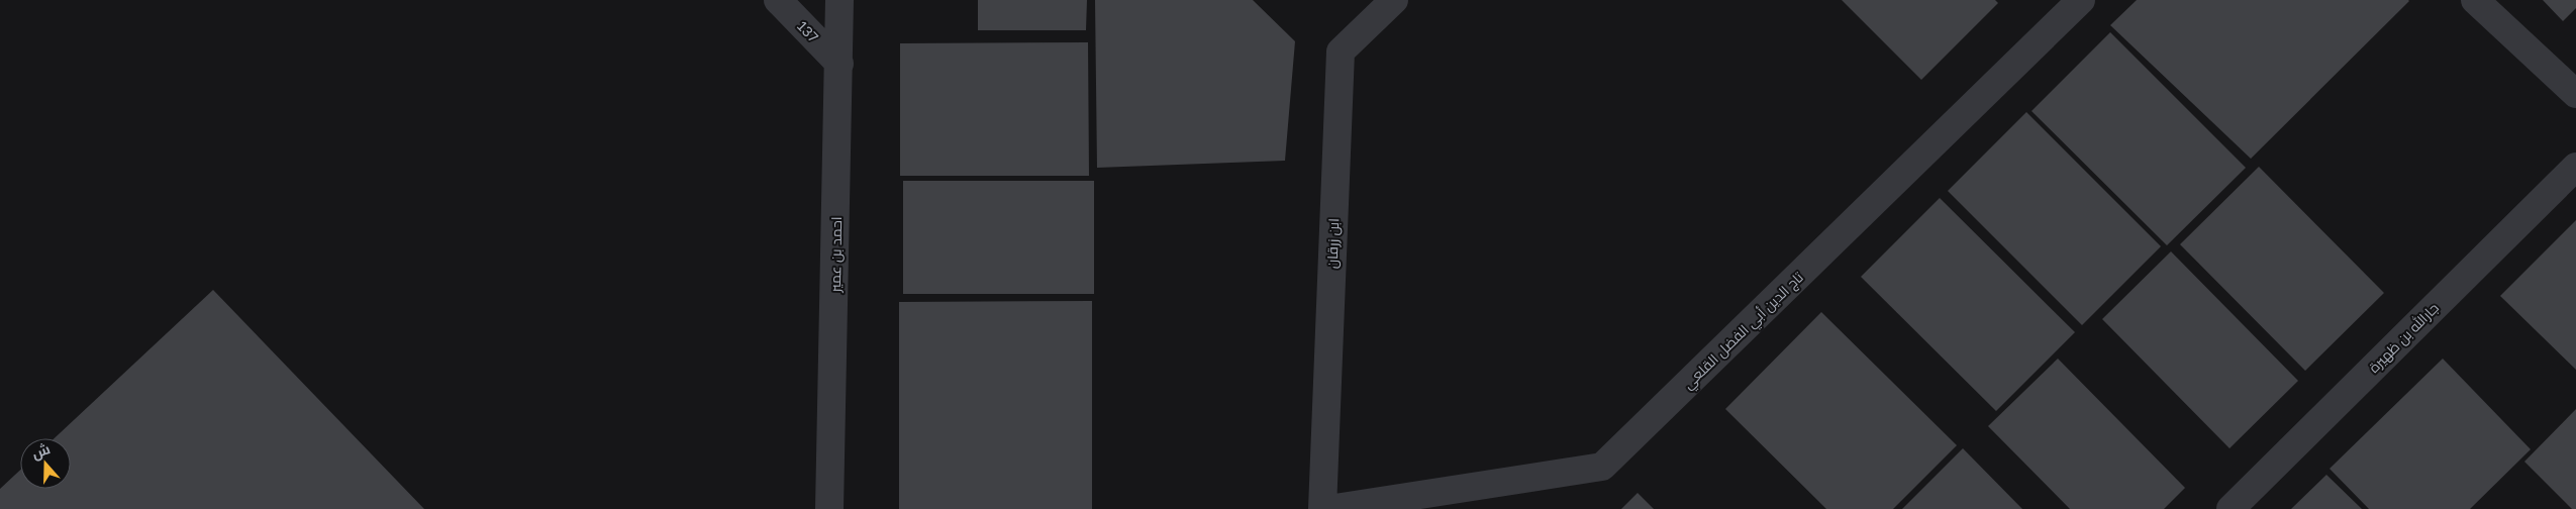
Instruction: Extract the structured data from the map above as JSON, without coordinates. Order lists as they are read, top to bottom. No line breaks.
{"streets":{"street":["137","ابن زرقان","احمد بن عمير","تاج الدين أبي الفضل القلعي","جارالله بن ظهيرة"]},"crossings":[["137","احمد بن عمير"]],"north":"top"}
